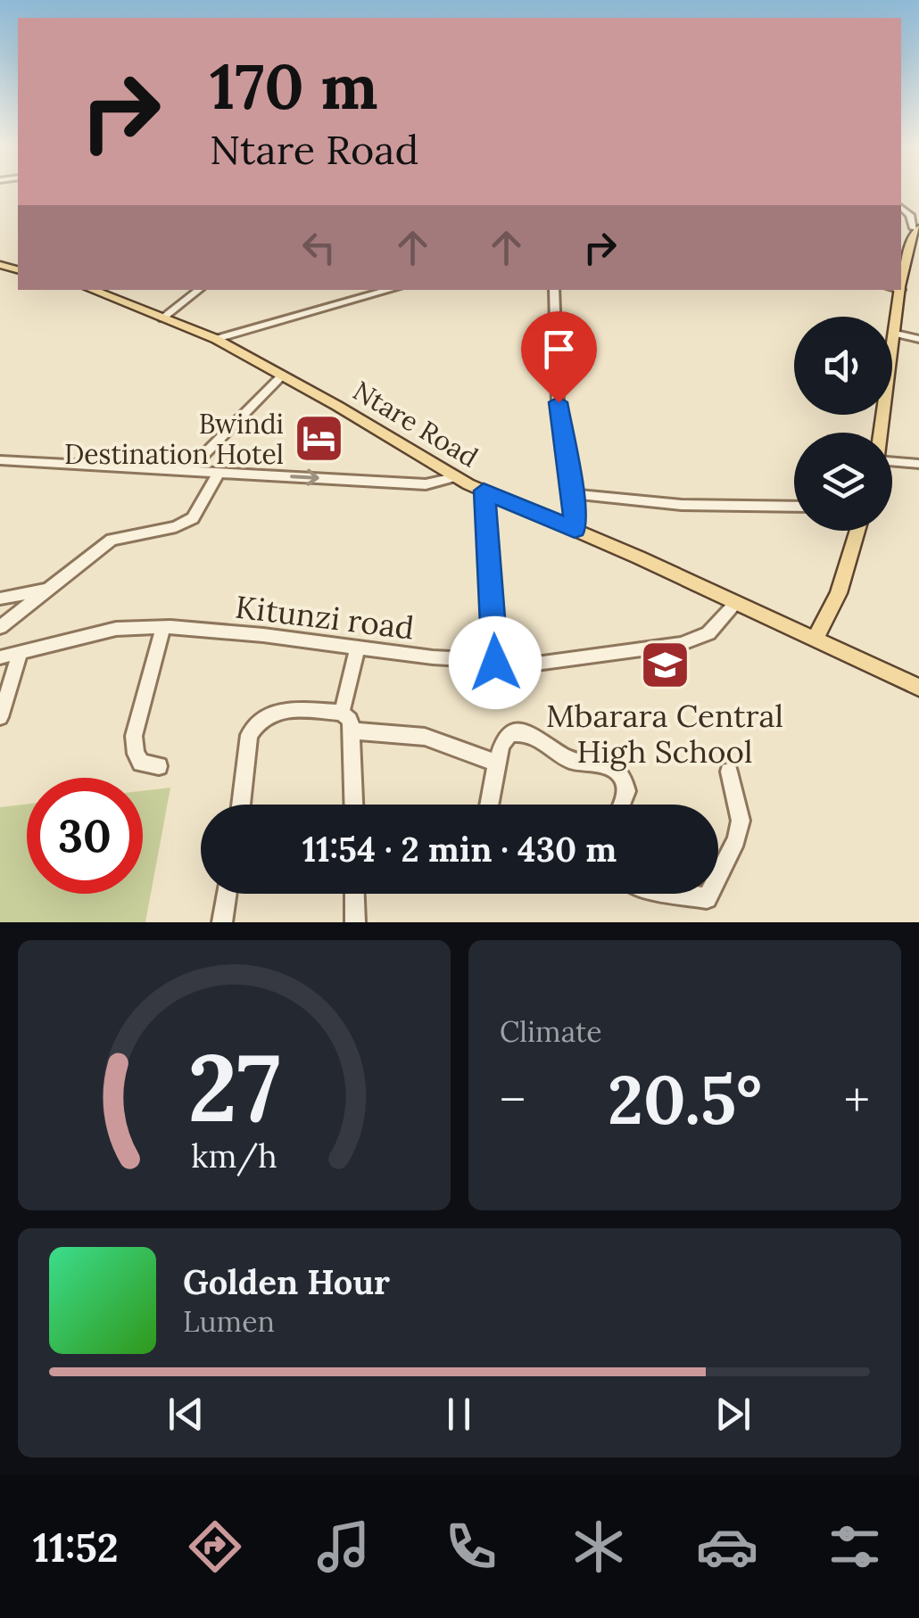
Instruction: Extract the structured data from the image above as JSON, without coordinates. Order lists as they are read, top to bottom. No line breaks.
{"streets":{"main road":["Ntare Road"],"street":["Kitunzi road"]},"crossings":[["Ntare Road","Kitunzi road"]],"places":{"hotel":["Bwindi Destination Hotel"],"school or university":["Mbarara Central High School"]},"page":{"turn":["170 m","Ntare Road"],"limit":"30","trip":"11:54 · 2 min · 430 m","tile":"Climate","heat":["−","20.5°","+"],"song":["Golden Hour","Lumen"],"tabs":"11:52","gauge":["27","km/h"]}}
